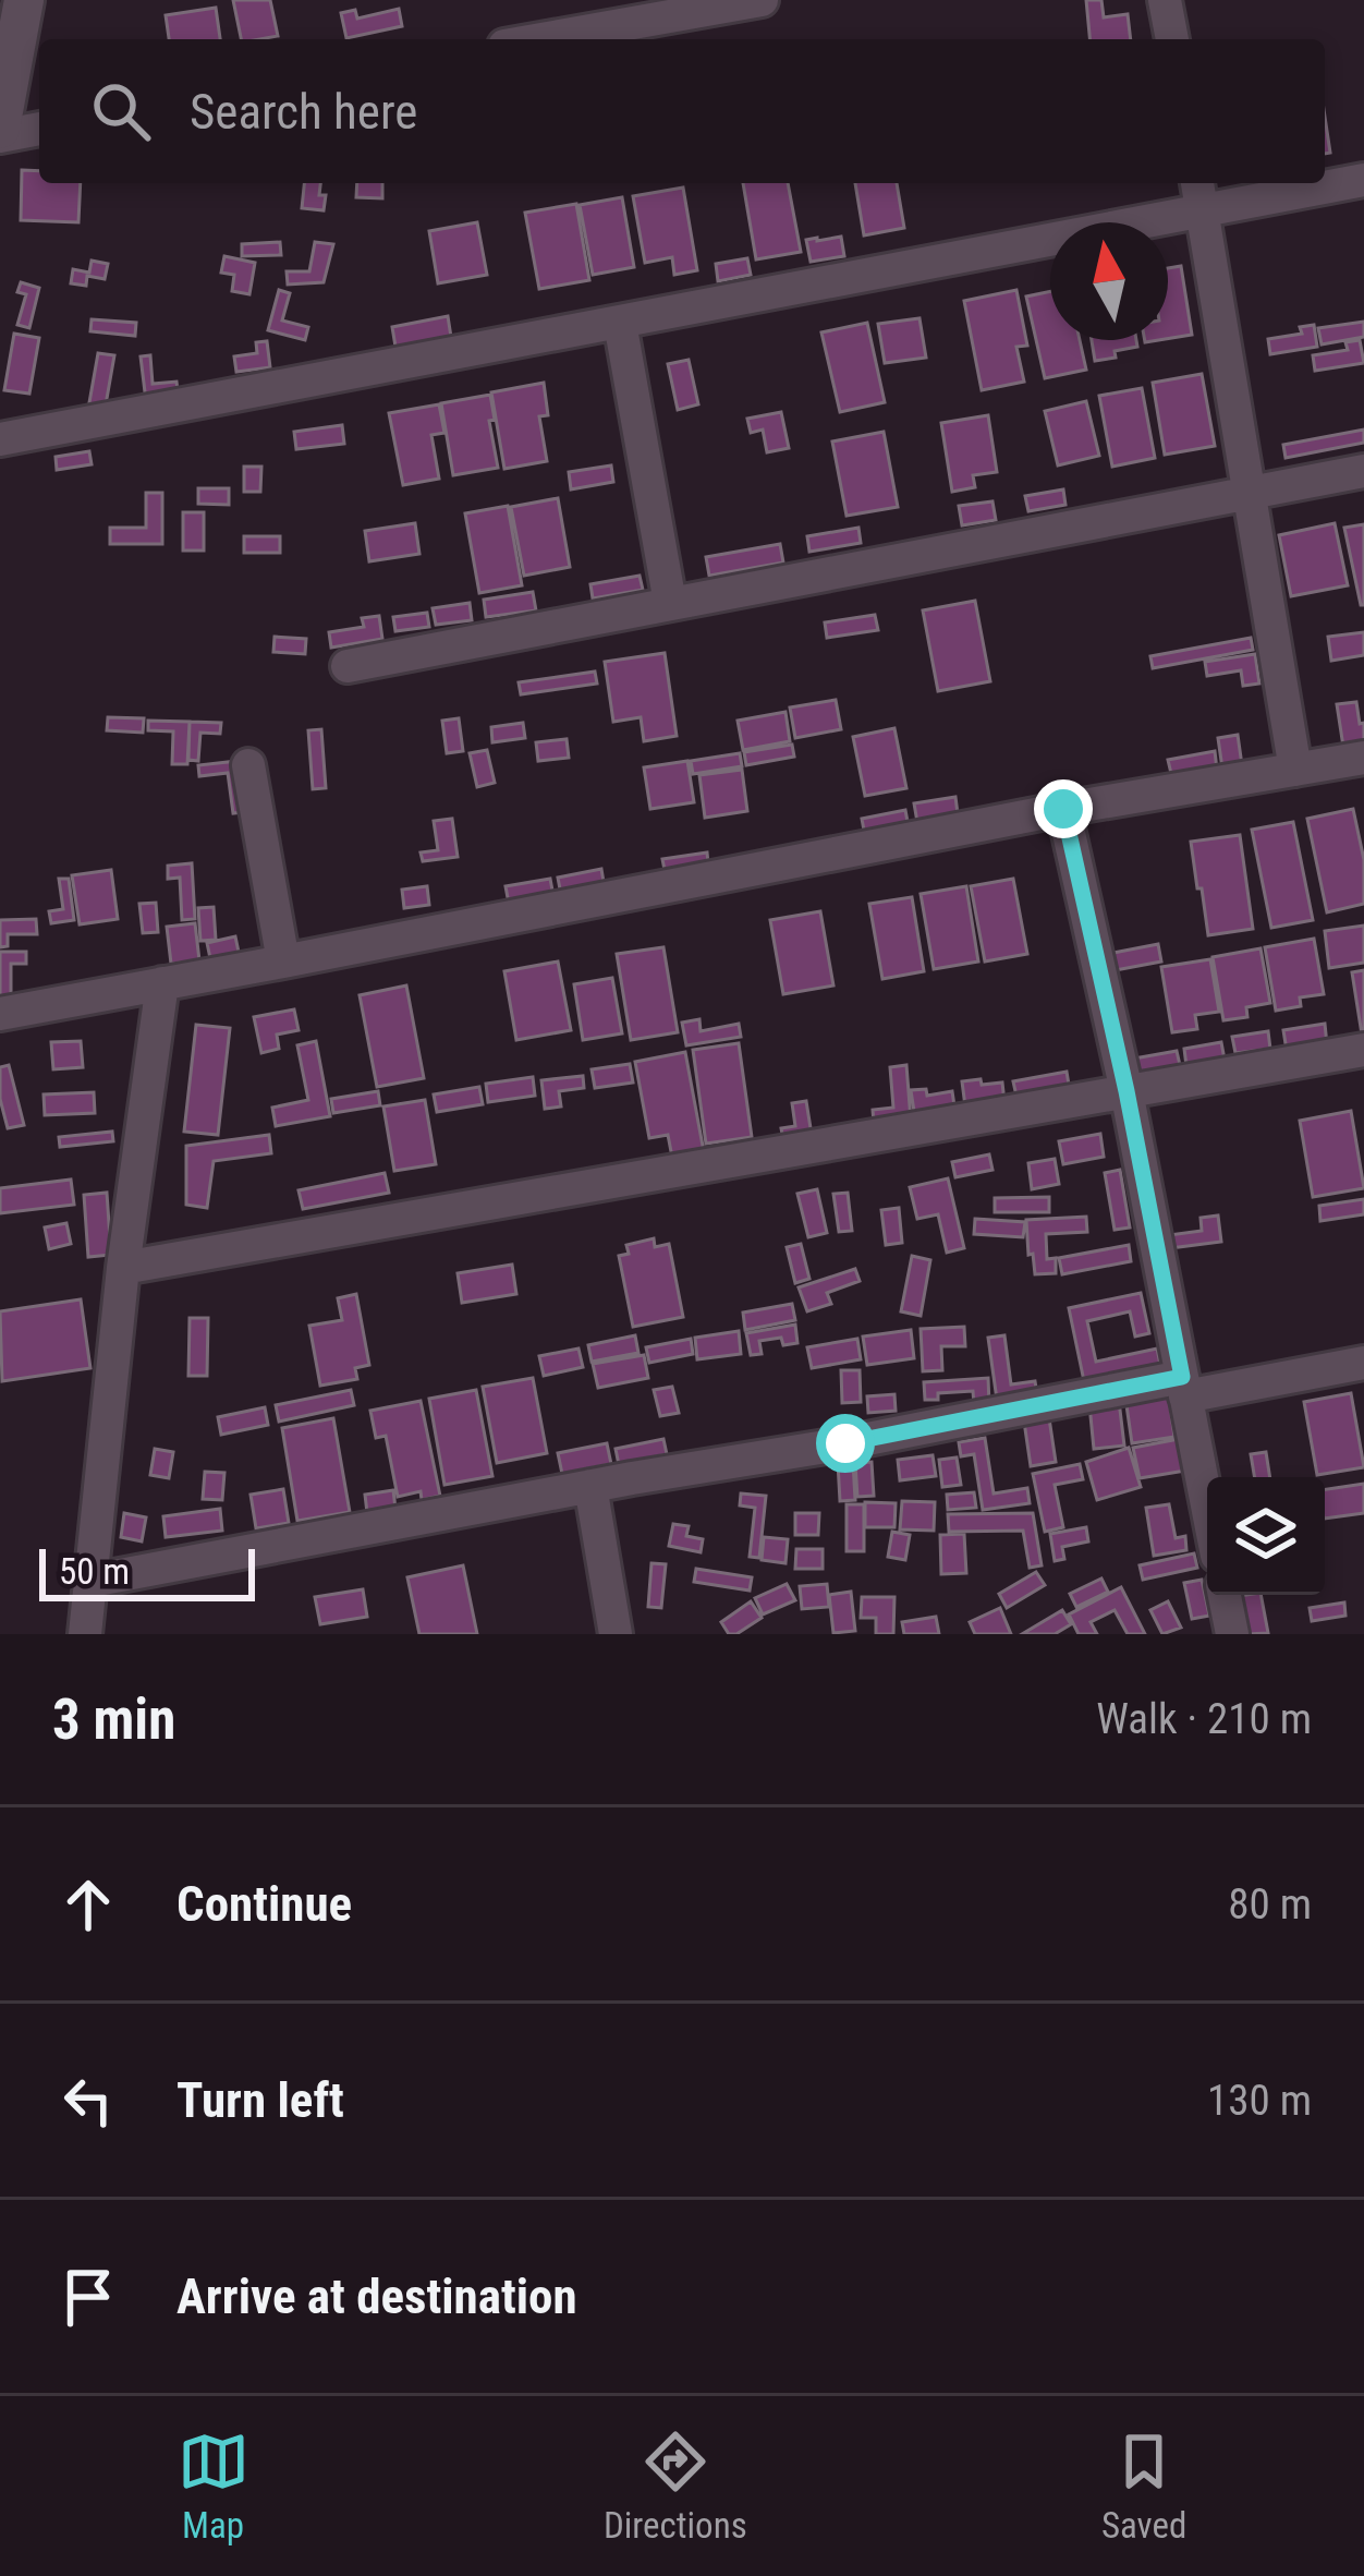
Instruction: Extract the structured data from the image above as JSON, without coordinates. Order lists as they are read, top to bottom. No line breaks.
{"scale_bar":"50 m","north":"top","page":{"search":"Search here","scale":"50 m","heading":["3 min","Walk · 210 m"],"list":[["Continue","80 m"],["Turn left","130 m"],"Arrive at destination"],"nav":["Map","Directions","Saved"]}}
